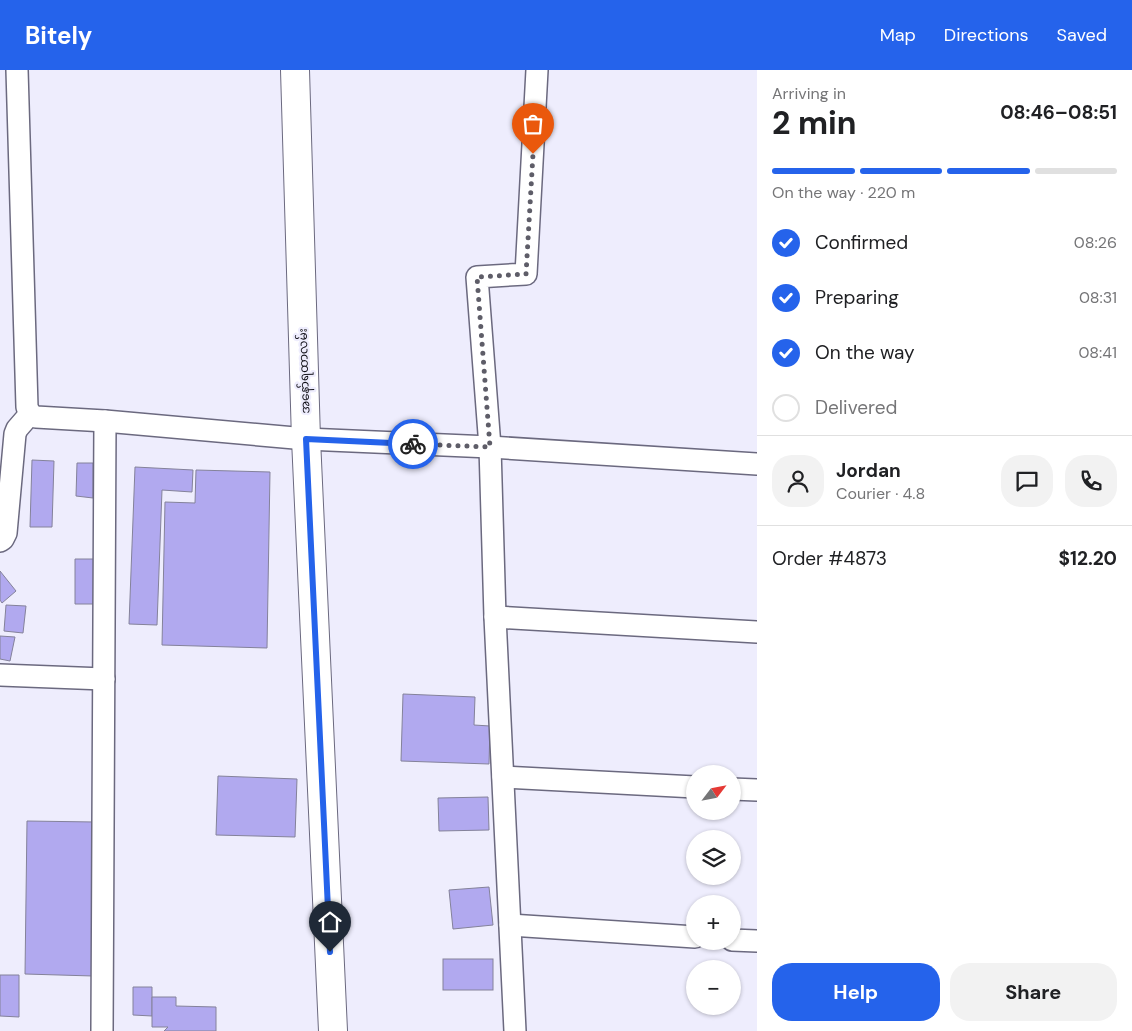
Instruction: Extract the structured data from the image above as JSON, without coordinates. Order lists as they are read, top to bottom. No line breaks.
{"streets":{"main road":["အနော်ရထာလမ်း"]},"north":"top right","page":{"header":"Bitely","nav":["Map","Directions","Saved"],"heading":["2 min","Arriving in","08:46–08:51"],"panel":["Jordan","Courier · 4.8","Order #4873","$12.20"],"bar":"On the way · 220 m","list":[["Confirmed","08:26"],["Preparing","08:31"],["On the way","08:41"],"Delivered"],"map_buttons":["+","−"],"buttons":["Help","Share"]}}
